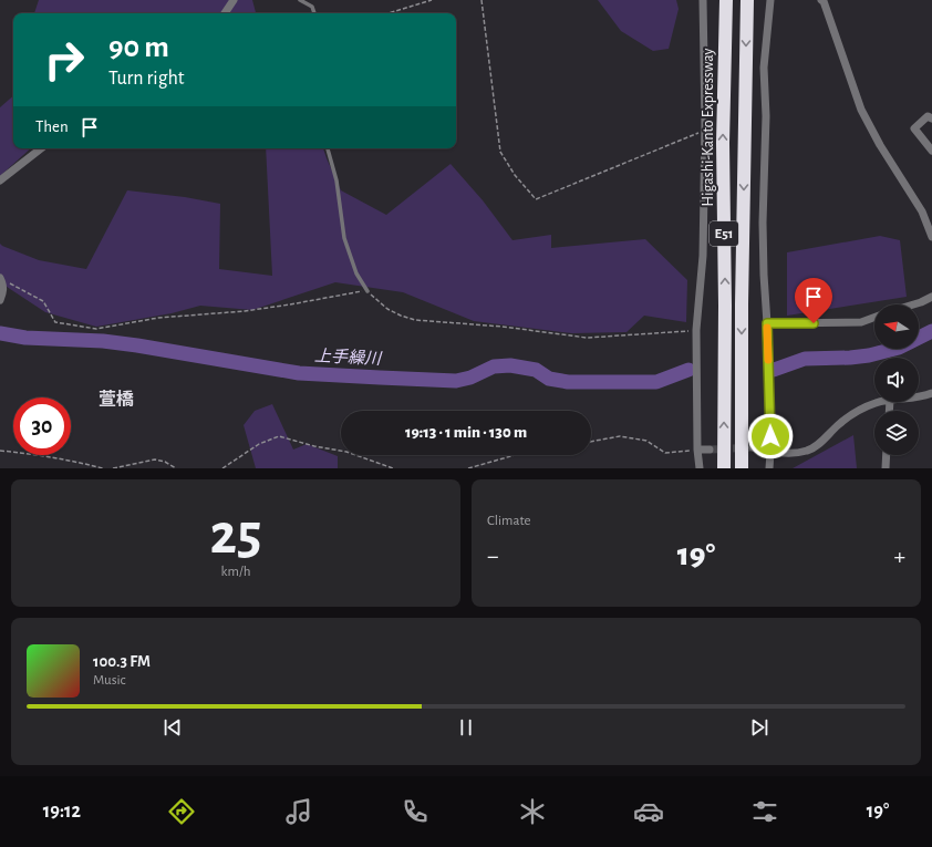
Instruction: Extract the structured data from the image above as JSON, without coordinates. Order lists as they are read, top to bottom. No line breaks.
{"streets":{"highway":["Higashi-Kanto Expressway","E51"]},"districts":["萱橋"],"water":["上手繰川"],"north":"left","page":{"turn":["90 m","Turn right"],"then":"Then","limit":"30","trip":"19:13 · 1 min · 130 m","tile":[["25","km/h"],"Climate"],"heat":["−","19°","+"],"song":["100.3 FM","Music"],"tabs":["19:12","19°"]}}
